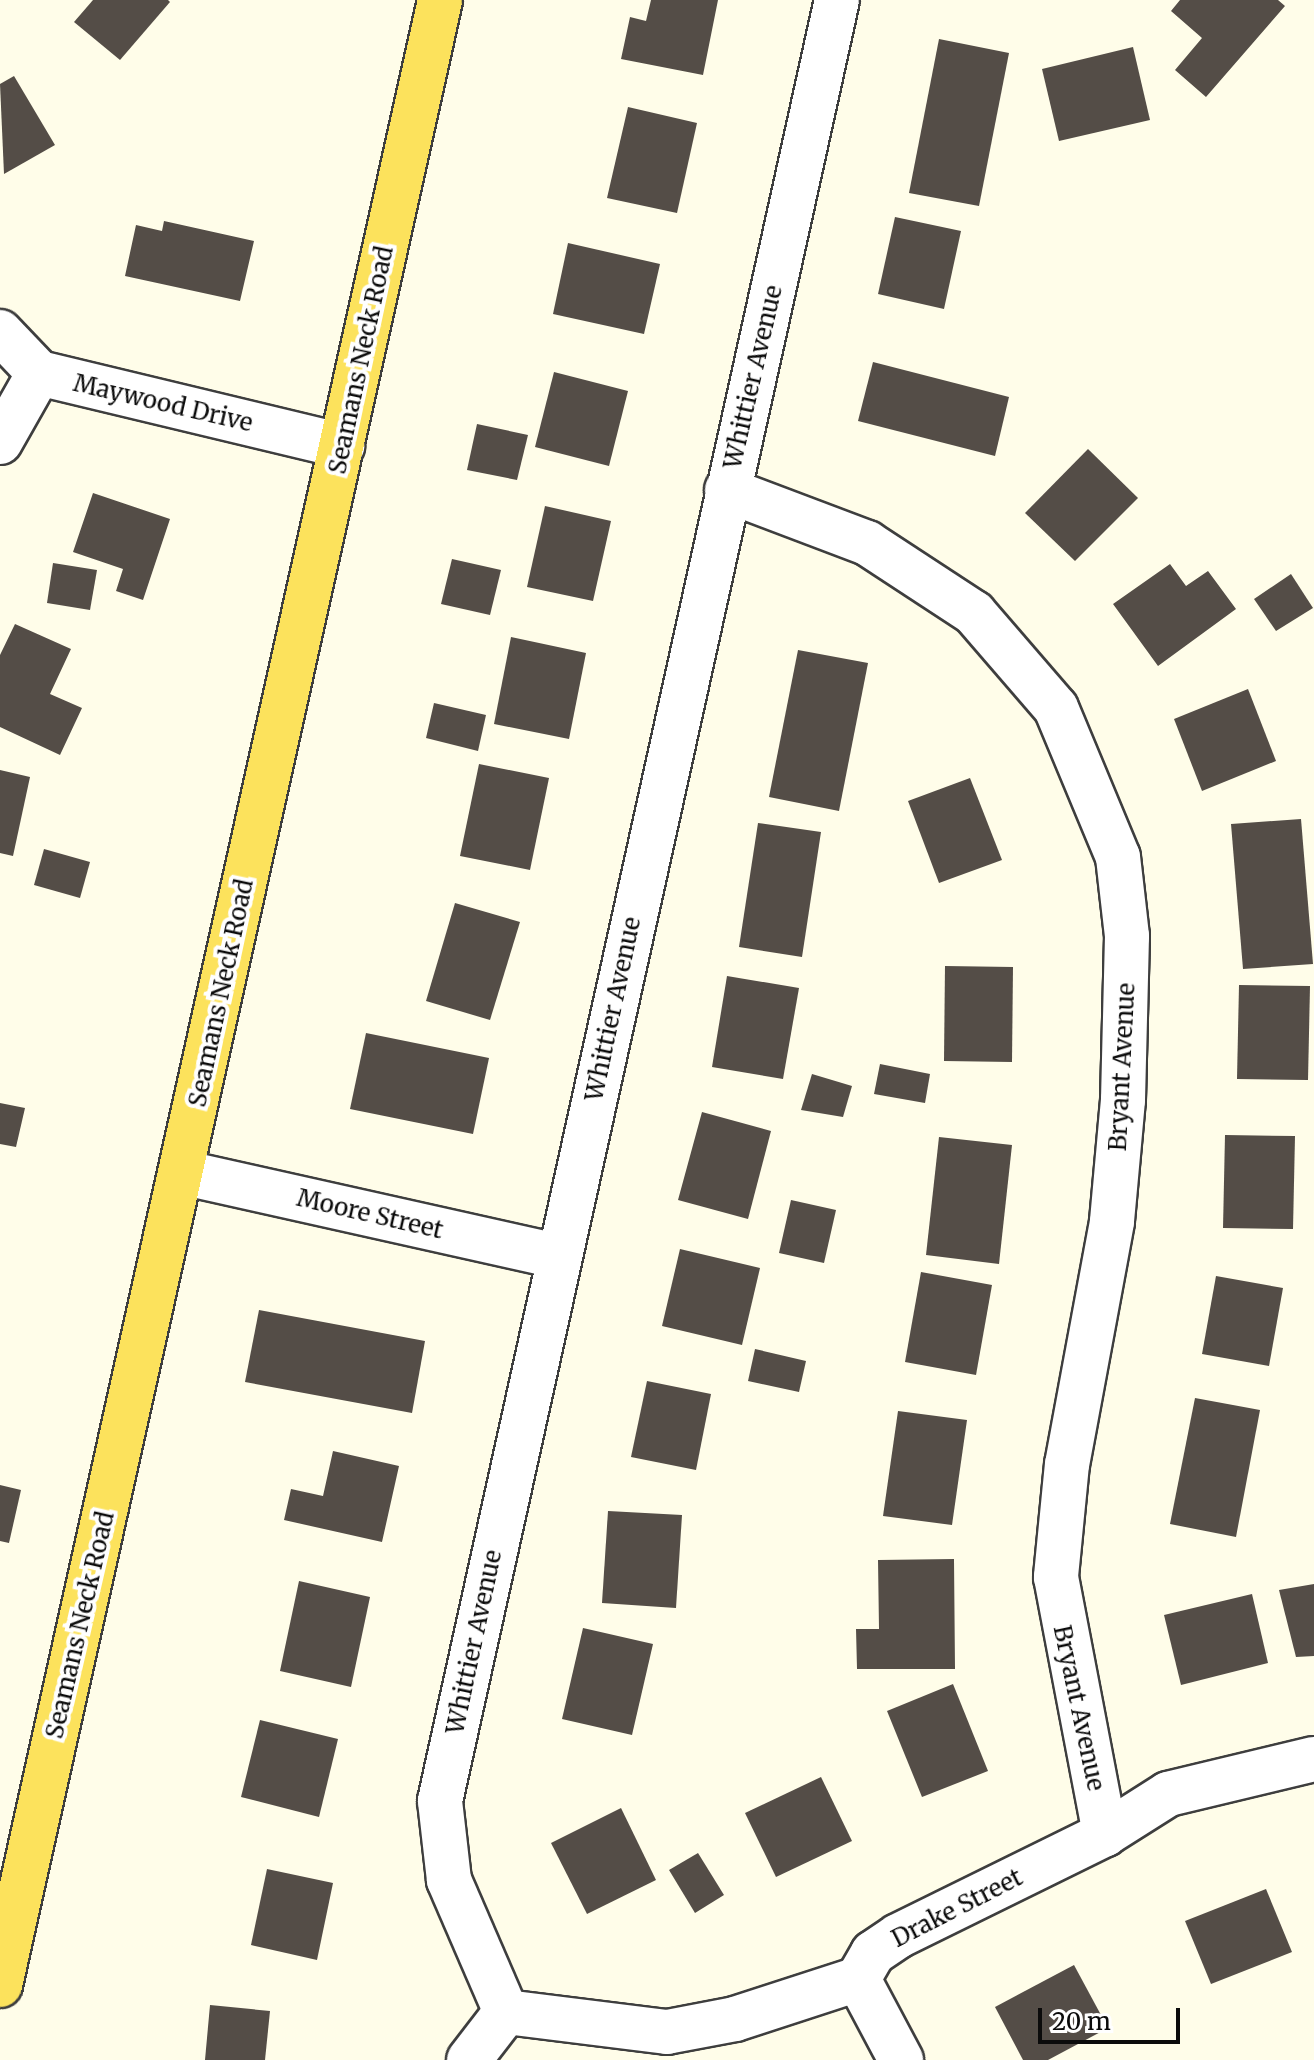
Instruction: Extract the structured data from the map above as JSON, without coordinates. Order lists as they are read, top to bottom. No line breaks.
{"streets":{"main road":["Seamans Neck Road"],"street":["Whittier Avenue","Maywood Drive","Bryant Avenue","Moore Street","Drake Street"]},"crossings":[["Seamans Neck Road","Maywood Drive"],["Seamans Neck Road","Moore Street"],["Whittier Avenue","Bryant Avenue"],["Whittier Avenue","Moore Street"],["Bryant Avenue","Drake Street"]],"scale_bar":"20 m"}
